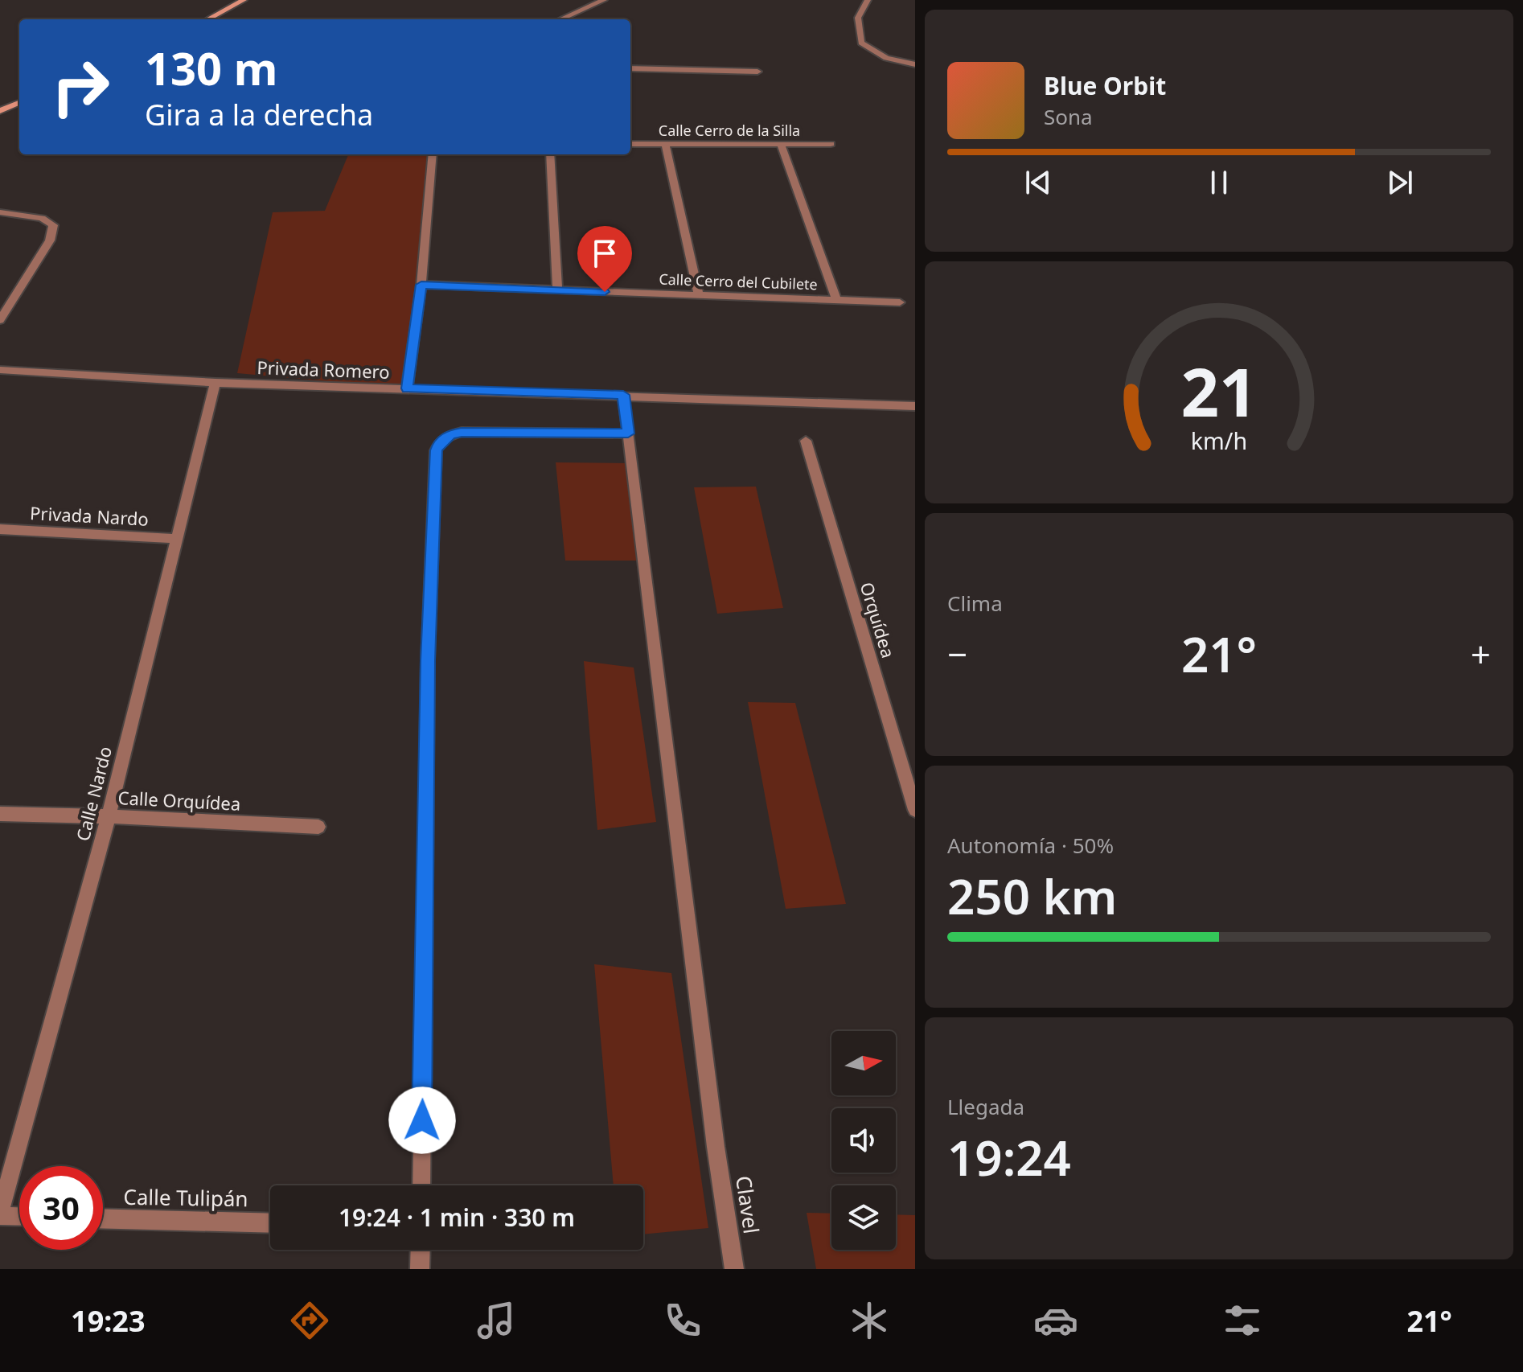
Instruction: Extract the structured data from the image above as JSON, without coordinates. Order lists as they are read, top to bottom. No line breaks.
{"streets":{"street":["Calle Cerro de la Silla","Calle Cerro del Cubilete","Privada Romero","Privada Nardo","Orquídea","Calle Nardo","Calle Orquídea","Calle Tulipán","Clavel"]},"crossings":[["Privada Romero","Calle Nardo"],["Privada Romero","Clavel"],["Privada Nardo","Calle Nardo"],["Calle Nardo","Calle Orquídea"]],"north":"right","page":{"turn":["130 m","Gira a la derecha"],"song":["Blue Orbit","Sona"],"tile":["Clima",["Autonomía · 50%","250 km"],["Llegada","19:24"]],"heat":["−","21°","+"],"limit":"30","trip":"19:24 · 1 min · 330 m","tabs":["19:23","21°"],"gauge":["21","km/h"]}}
